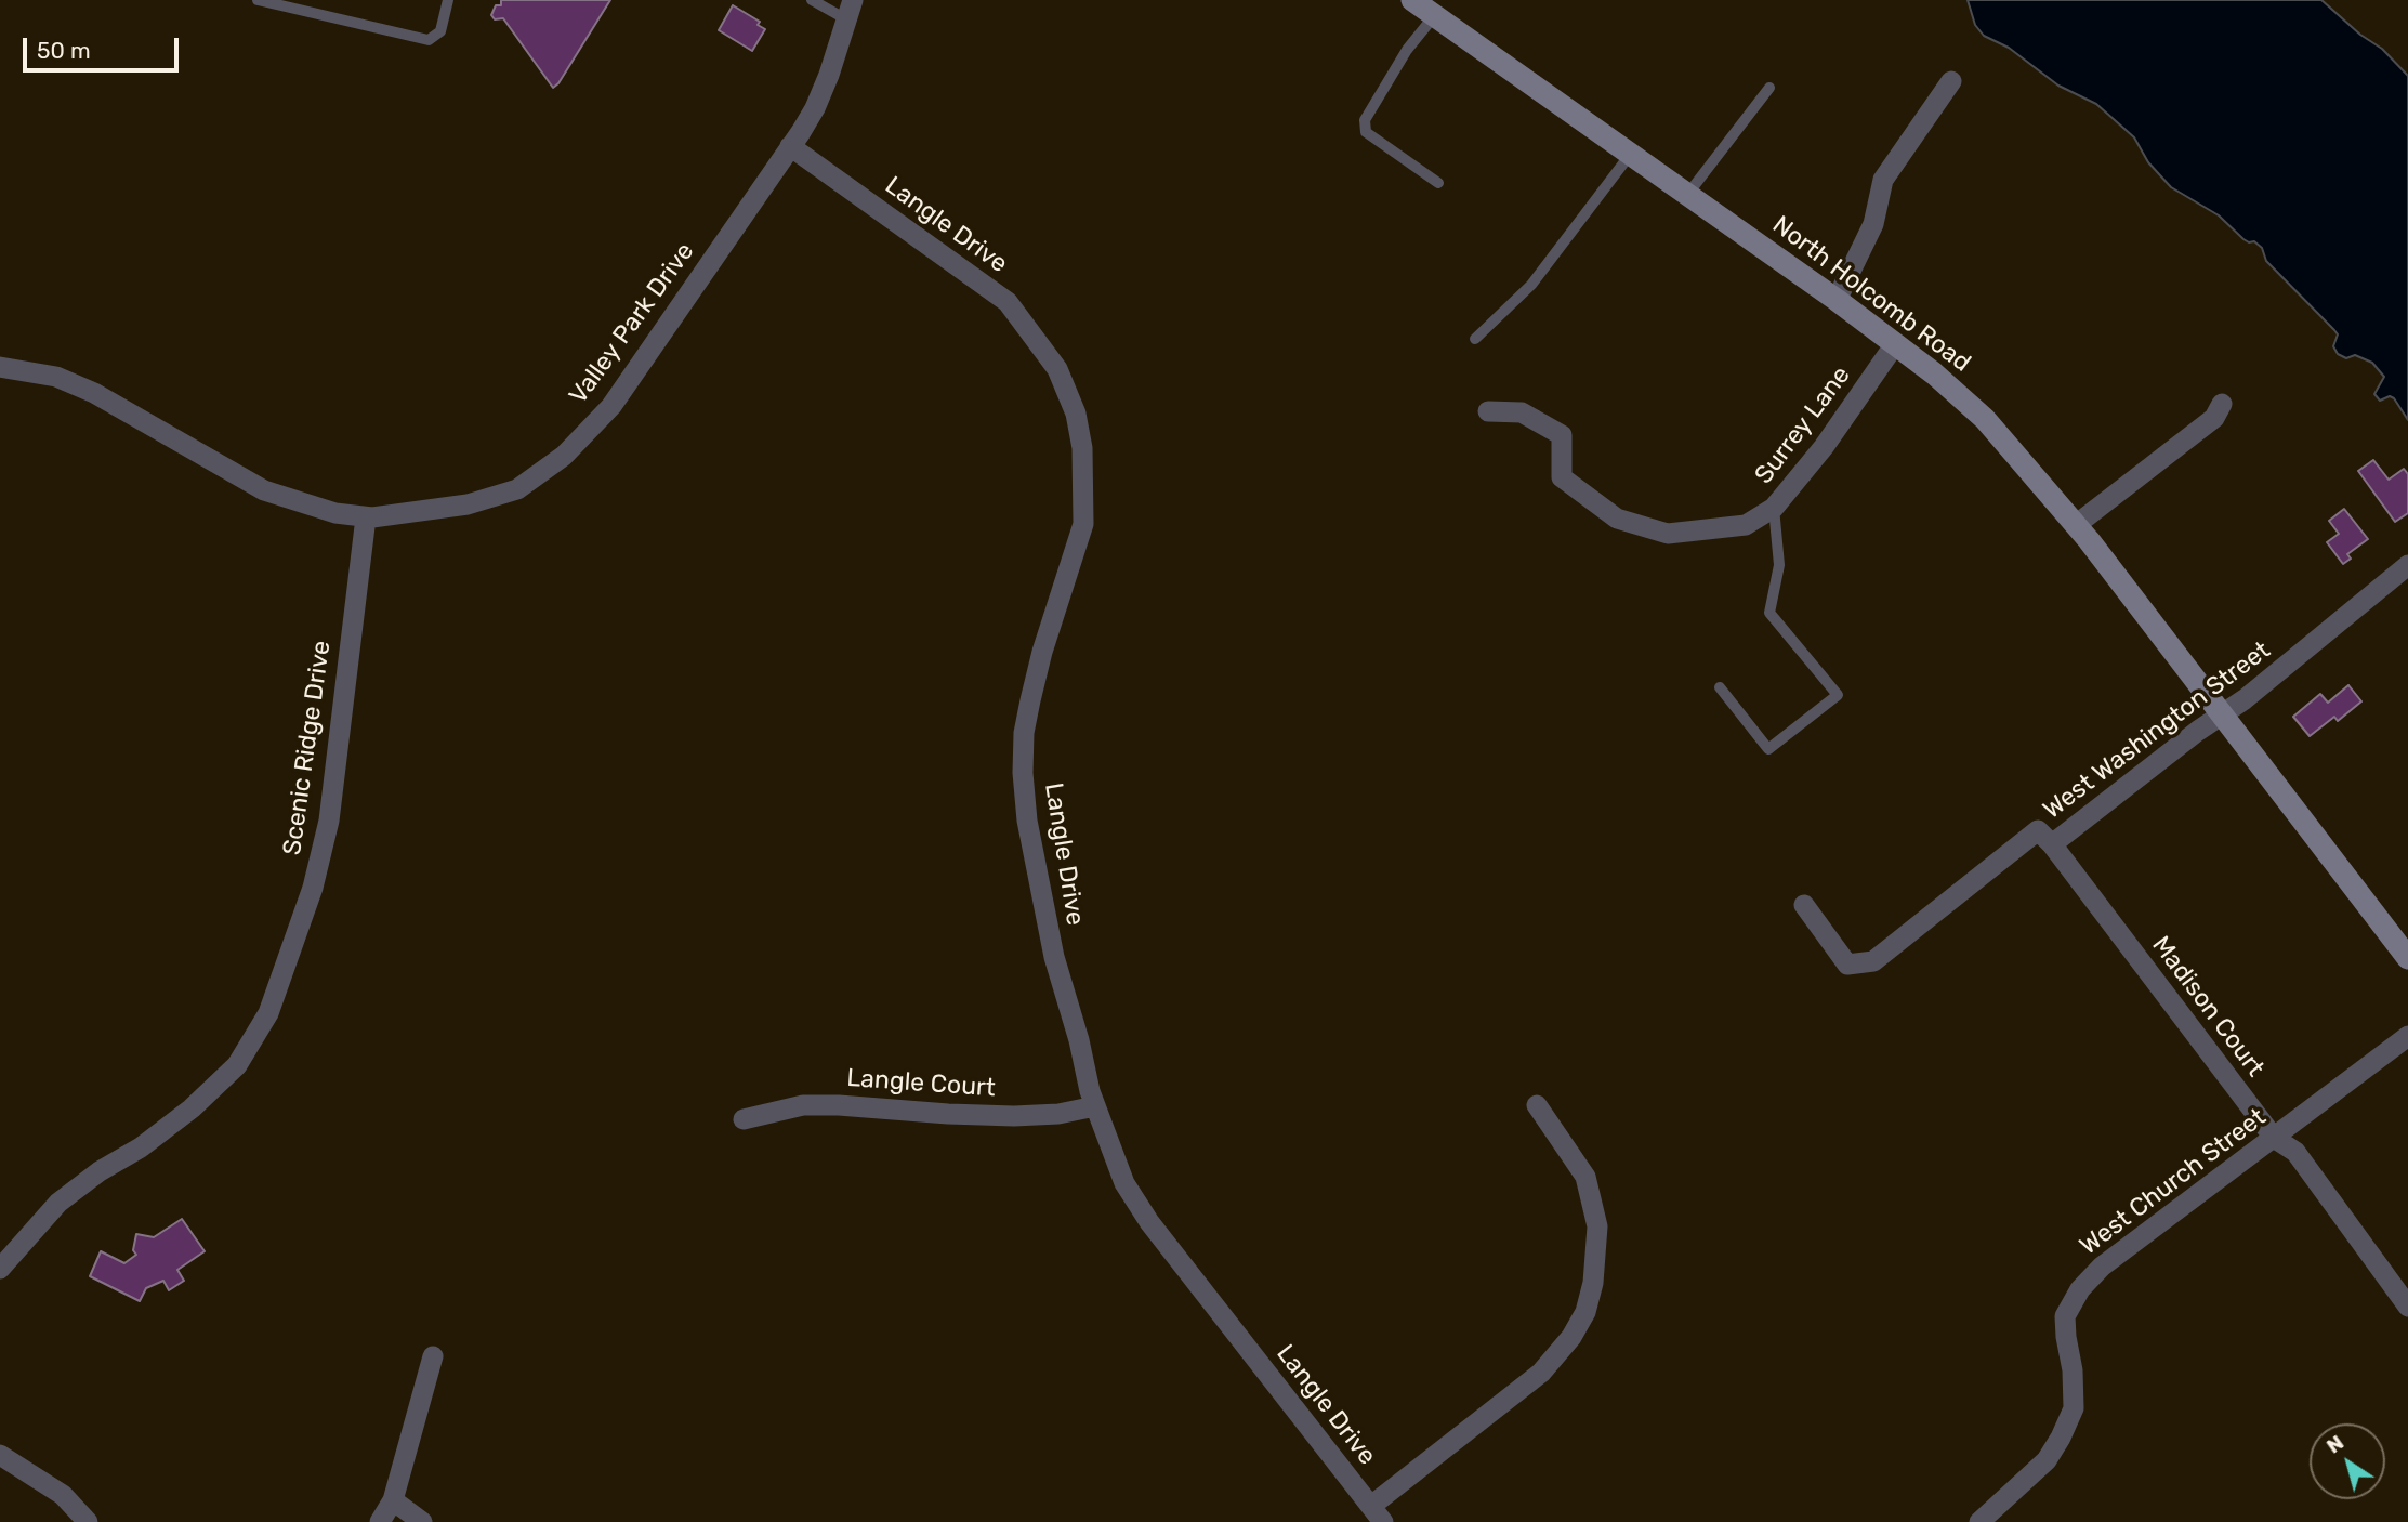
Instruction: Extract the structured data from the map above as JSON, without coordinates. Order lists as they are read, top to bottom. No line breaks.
{"streets":{"street":["Langle Drive","North Holcomb Road","Valley Park Drive","Surrey Lane","West Washington Street","Scenic Ridge Drive","Madison Court","Langle Court","West Church Street"]},"crossings":[["Langle Drive","Valley Park Drive"],["Langle Drive","Langle Court"],["North Holcomb Road","Surrey Lane"],["North Holcomb Road","West Washington Street"],["Valley Park Drive","Scenic Ridge Drive"],["West Washington Street","Madison Court"],["Madison Court","West Church Street"]],"scale_bar":"50 m","north":"top left"}
